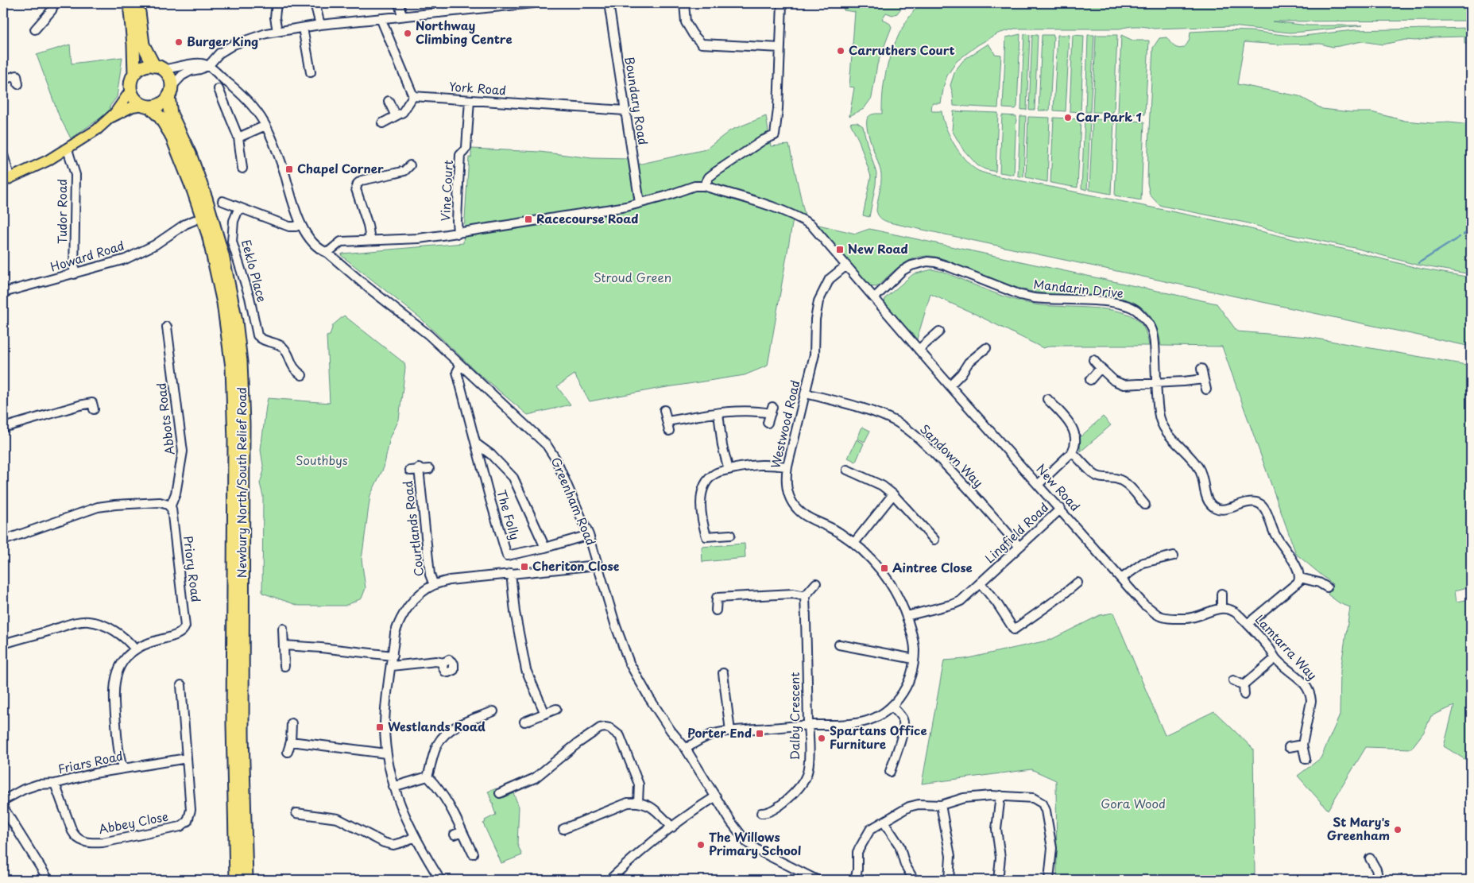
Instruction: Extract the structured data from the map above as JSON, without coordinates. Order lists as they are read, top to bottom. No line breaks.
{"streets":{"highway":["Newbury North/South Relief Road"],"street":["York Road","Boundary Road","Vine Court","Tudor Road","Howard Road","Eeklo Place","Mandarin Drive","Abbots Road","Westwood Road","Sandown Way","New Road","Greenham Road","The Folly","Courtlands Road","Lingfield Road","Priory Road","Lamtarra Way","Dalby Crescent","Friars Road","Abbey Close"]},"crossings":[["York Road","Boundary Road"],["York Road","Vine Court"],["Tudor Road","Howard Road"],["Mandarin Drive","New Road"],["Abbots Road","Priory Road"],["Westwood Road","Sandown Way"],["Westwood Road","New Road"],["Westwood Road","Greenham Road"],["Westwood Road","Lingfield Road"],["Westwood Road","Dalby Crescent"],["Sandown Way","Lingfield Road"],["New Road","Lingfield Road"],["New Road","Lamtarra Way"],["Greenham Road","The Folly"],["Priory Road","Friars Road"],["Friars Road","Abbey Close"]],"parks":["Stroud Green","Southbys","Gora Wood"],"places":{"other":["Northway Climbing Centre","Burger King","Carruthers Court","Car Park 1","Spartans Office Furniture","St Mary's Greenham","The Willows Primary School"],"transit":["Chapel Corner","Racecourse Road","New Road","Cheriton Close","Aintree Close","Westlands Road","Porter End"]}}
